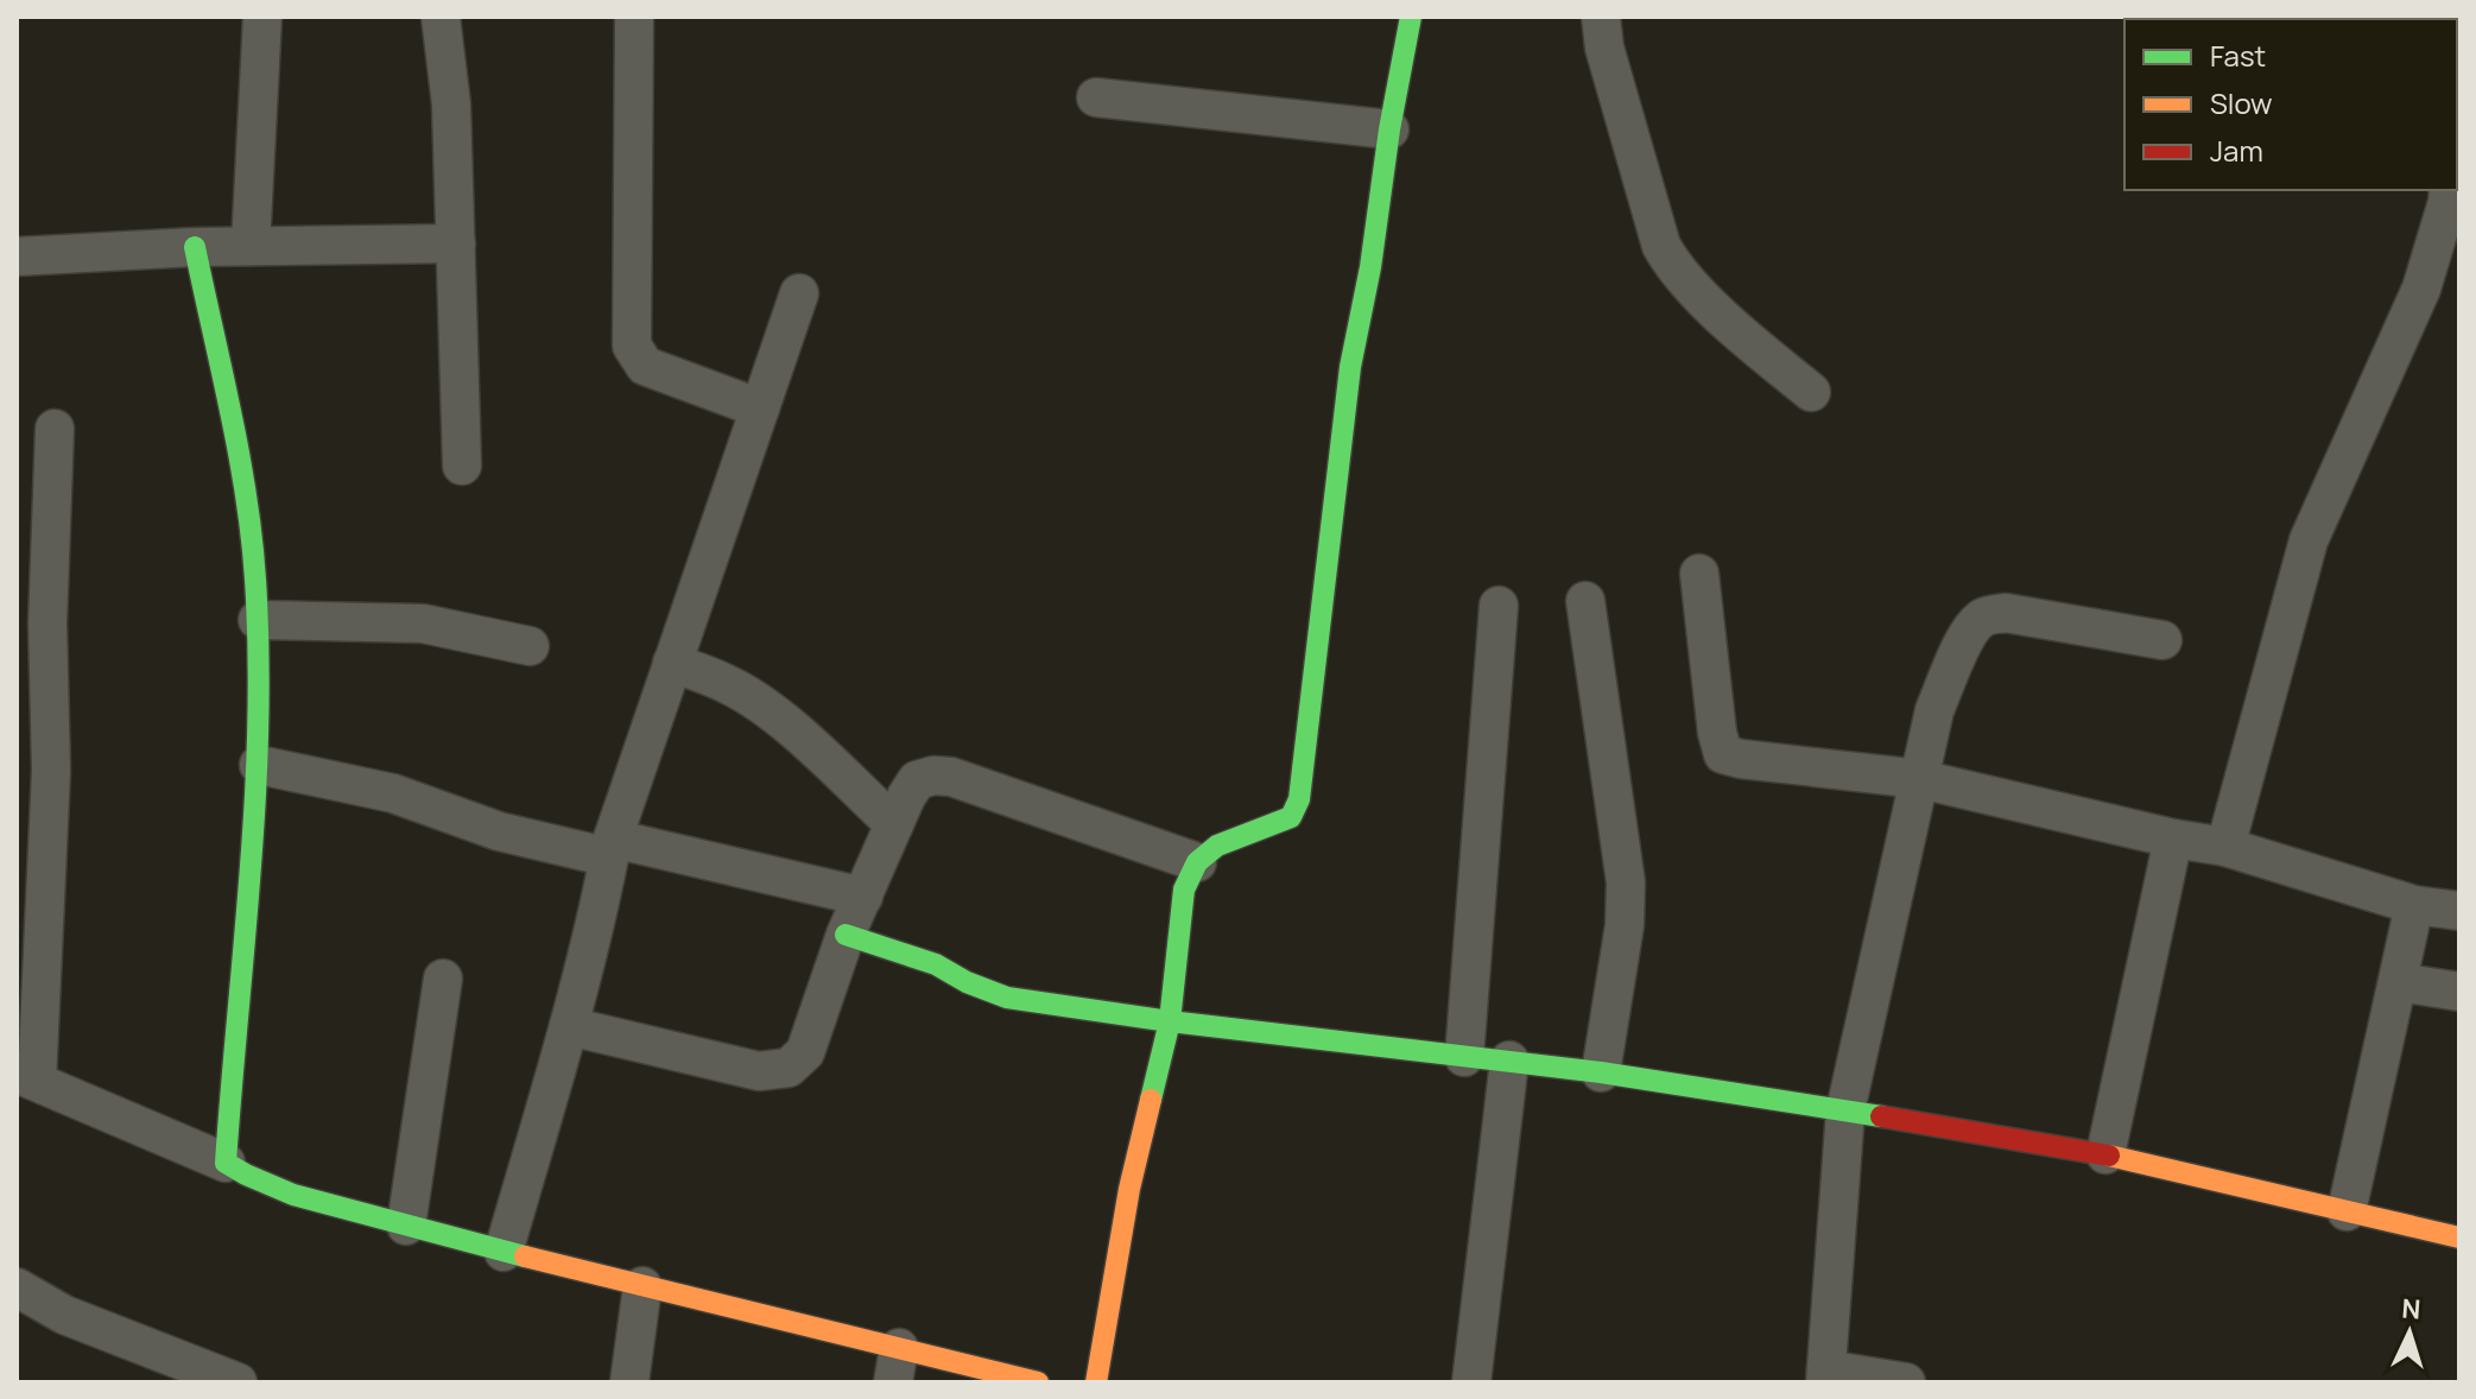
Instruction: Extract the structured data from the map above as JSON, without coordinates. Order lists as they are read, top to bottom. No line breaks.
{"legend":["Fast","Slow","Jam"],"north":"top"}
